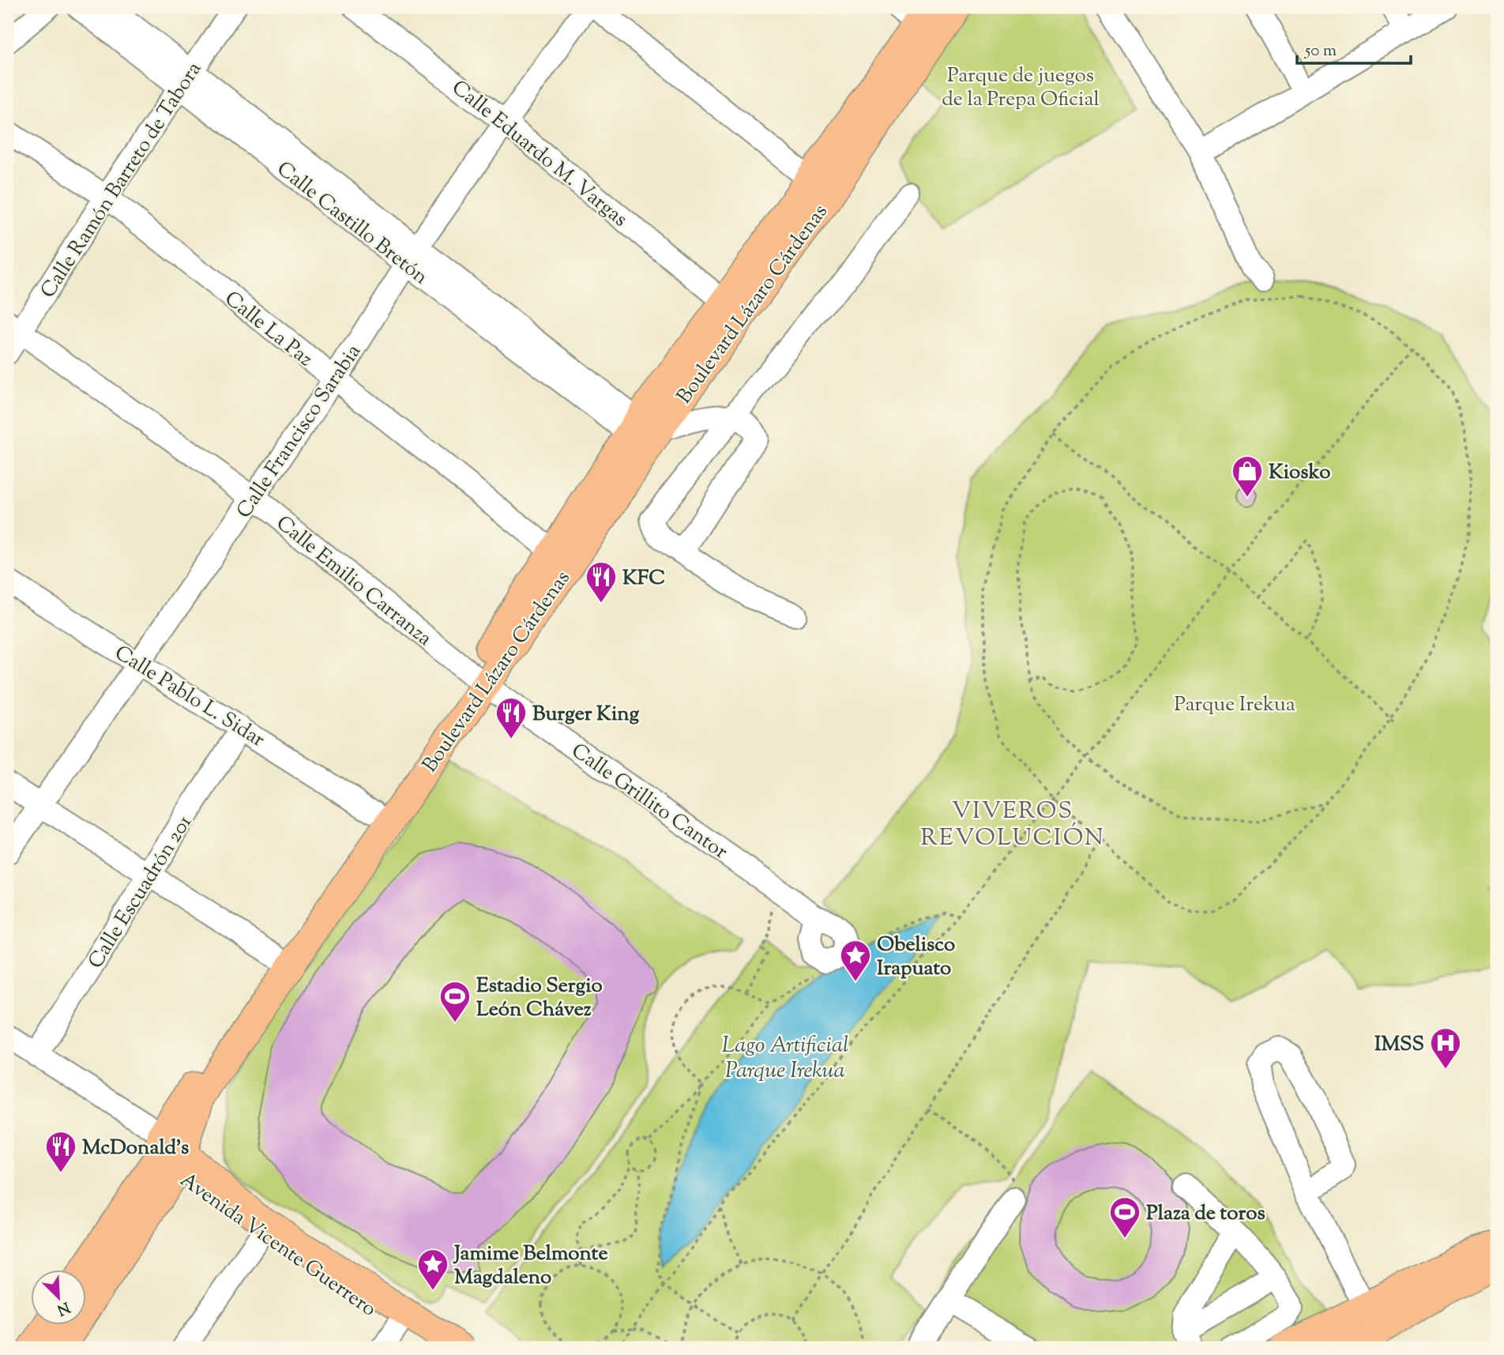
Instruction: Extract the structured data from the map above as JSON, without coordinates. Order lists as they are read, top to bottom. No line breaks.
{"streets":{"main road":["Boulevard Lázaro Cárdenas","Avenida Vicente Guerrero"],"street":["Calle Eduardo M. Vargas","Calle Ramón Barreto de Tabora","Calle Castillo Bretón","Calle La Paz","Calle Francisco Sarabia","Calle Emilio Carranza","Calle Pablo L. Sidar","Calle Grillito Cantor","Calle Escuadrón 201"]},"crossings":[["Calle Eduardo M. Vargas","Boulevard Lázaro Cárdenas"],["Calle Eduardo M. Vargas","Calle Francisco Sarabia"],["Calle Ramón Barreto de Tabora","Calle Castillo Bretón"],["Calle Ramón Barreto de Tabora","Calle La Paz"],["Calle Ramón Barreto de Tabora","Calle Emilio Carranza"],["Calle Castillo Bretón","Boulevard Lázaro Cárdenas"],["Calle Castillo Bretón","Calle Francisco Sarabia"],["Boulevard Lázaro Cárdenas","Calle La Paz"],["Boulevard Lázaro Cárdenas","Calle Emilio Carranza"],["Boulevard Lázaro Cárdenas","Calle Pablo L. Sidar"],["Boulevard Lázaro Cárdenas","Calle Grillito Cantor"],["Boulevard Lázaro Cárdenas","Avenida Vicente Guerrero"],["Calle La Paz","Calle Francisco Sarabia"],["Calle Francisco Sarabia","Calle Emilio Carranza"],["Calle Francisco Sarabia","Calle Pablo L. Sidar"],["Calle Emilio Carranza","Calle Grillito Cantor"],["Calle Pablo L. Sidar","Calle Escuadrón 201"],["Calle Escuadrón 201","Avenida Vicente Guerrero"]],"districts":["VIVEROS REVOLUCIÓN"],"water":["Lago Artificial Parque Irekua"],"parks":["Parque de juegos de la Prepa Oficial","Parque Irekua"],"places":{"shop":["Kiosko"],"restaurant":["KFC","Burger King","McDonald's"],"place":["Obelisco Irapuato","Jamime Belmonte Magdaleno"],"sports":["Estadio Sergio León Chávez","Plaza de toros"],"hospital":["IMSS"]},"scale_bar":"50 m","north":"bottom right"}
